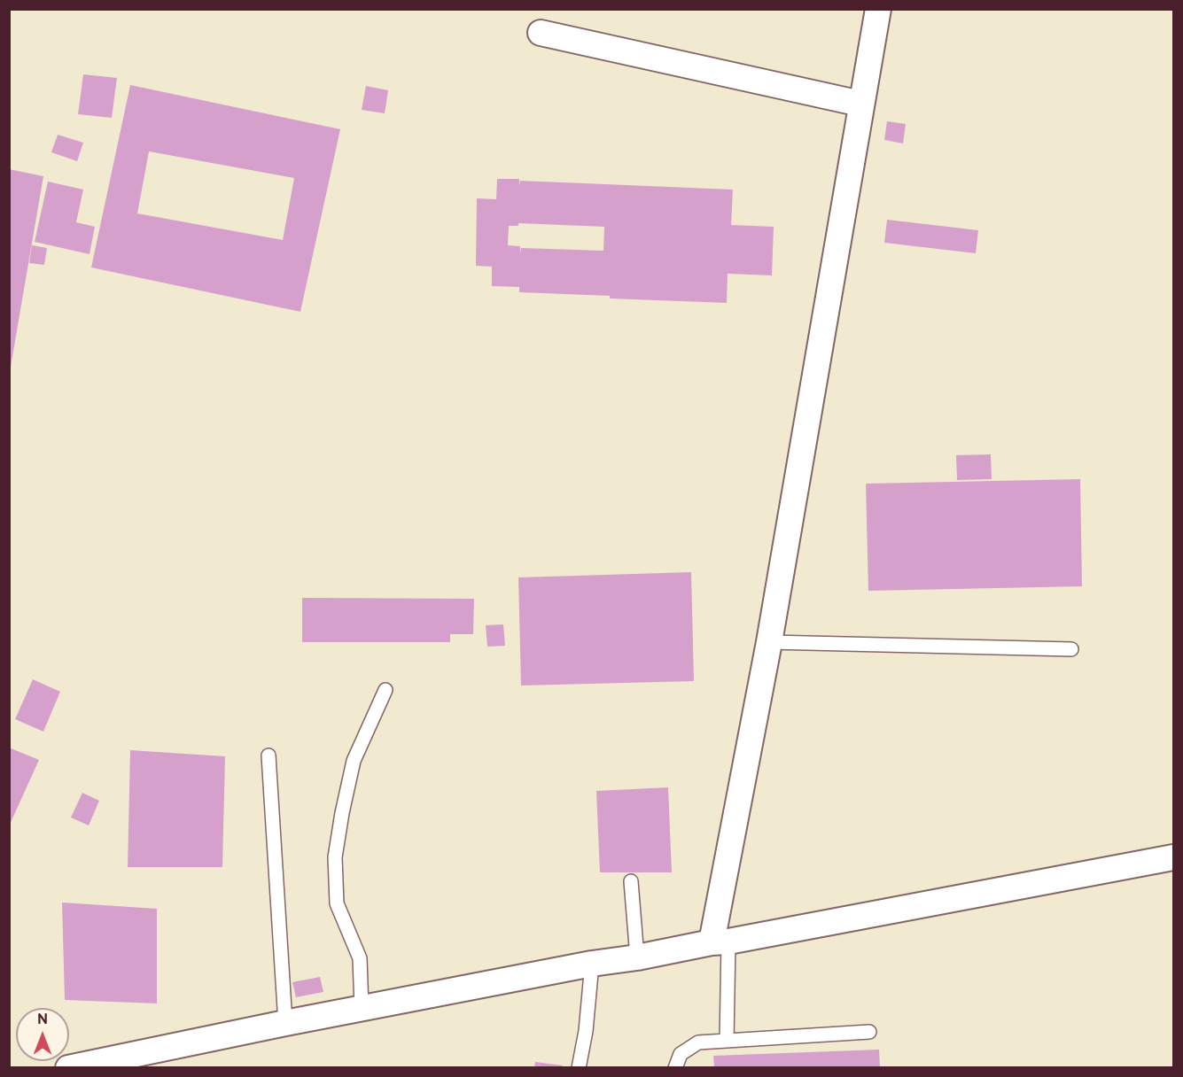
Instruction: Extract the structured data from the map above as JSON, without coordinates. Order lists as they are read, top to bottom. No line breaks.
{"north":"top"}
